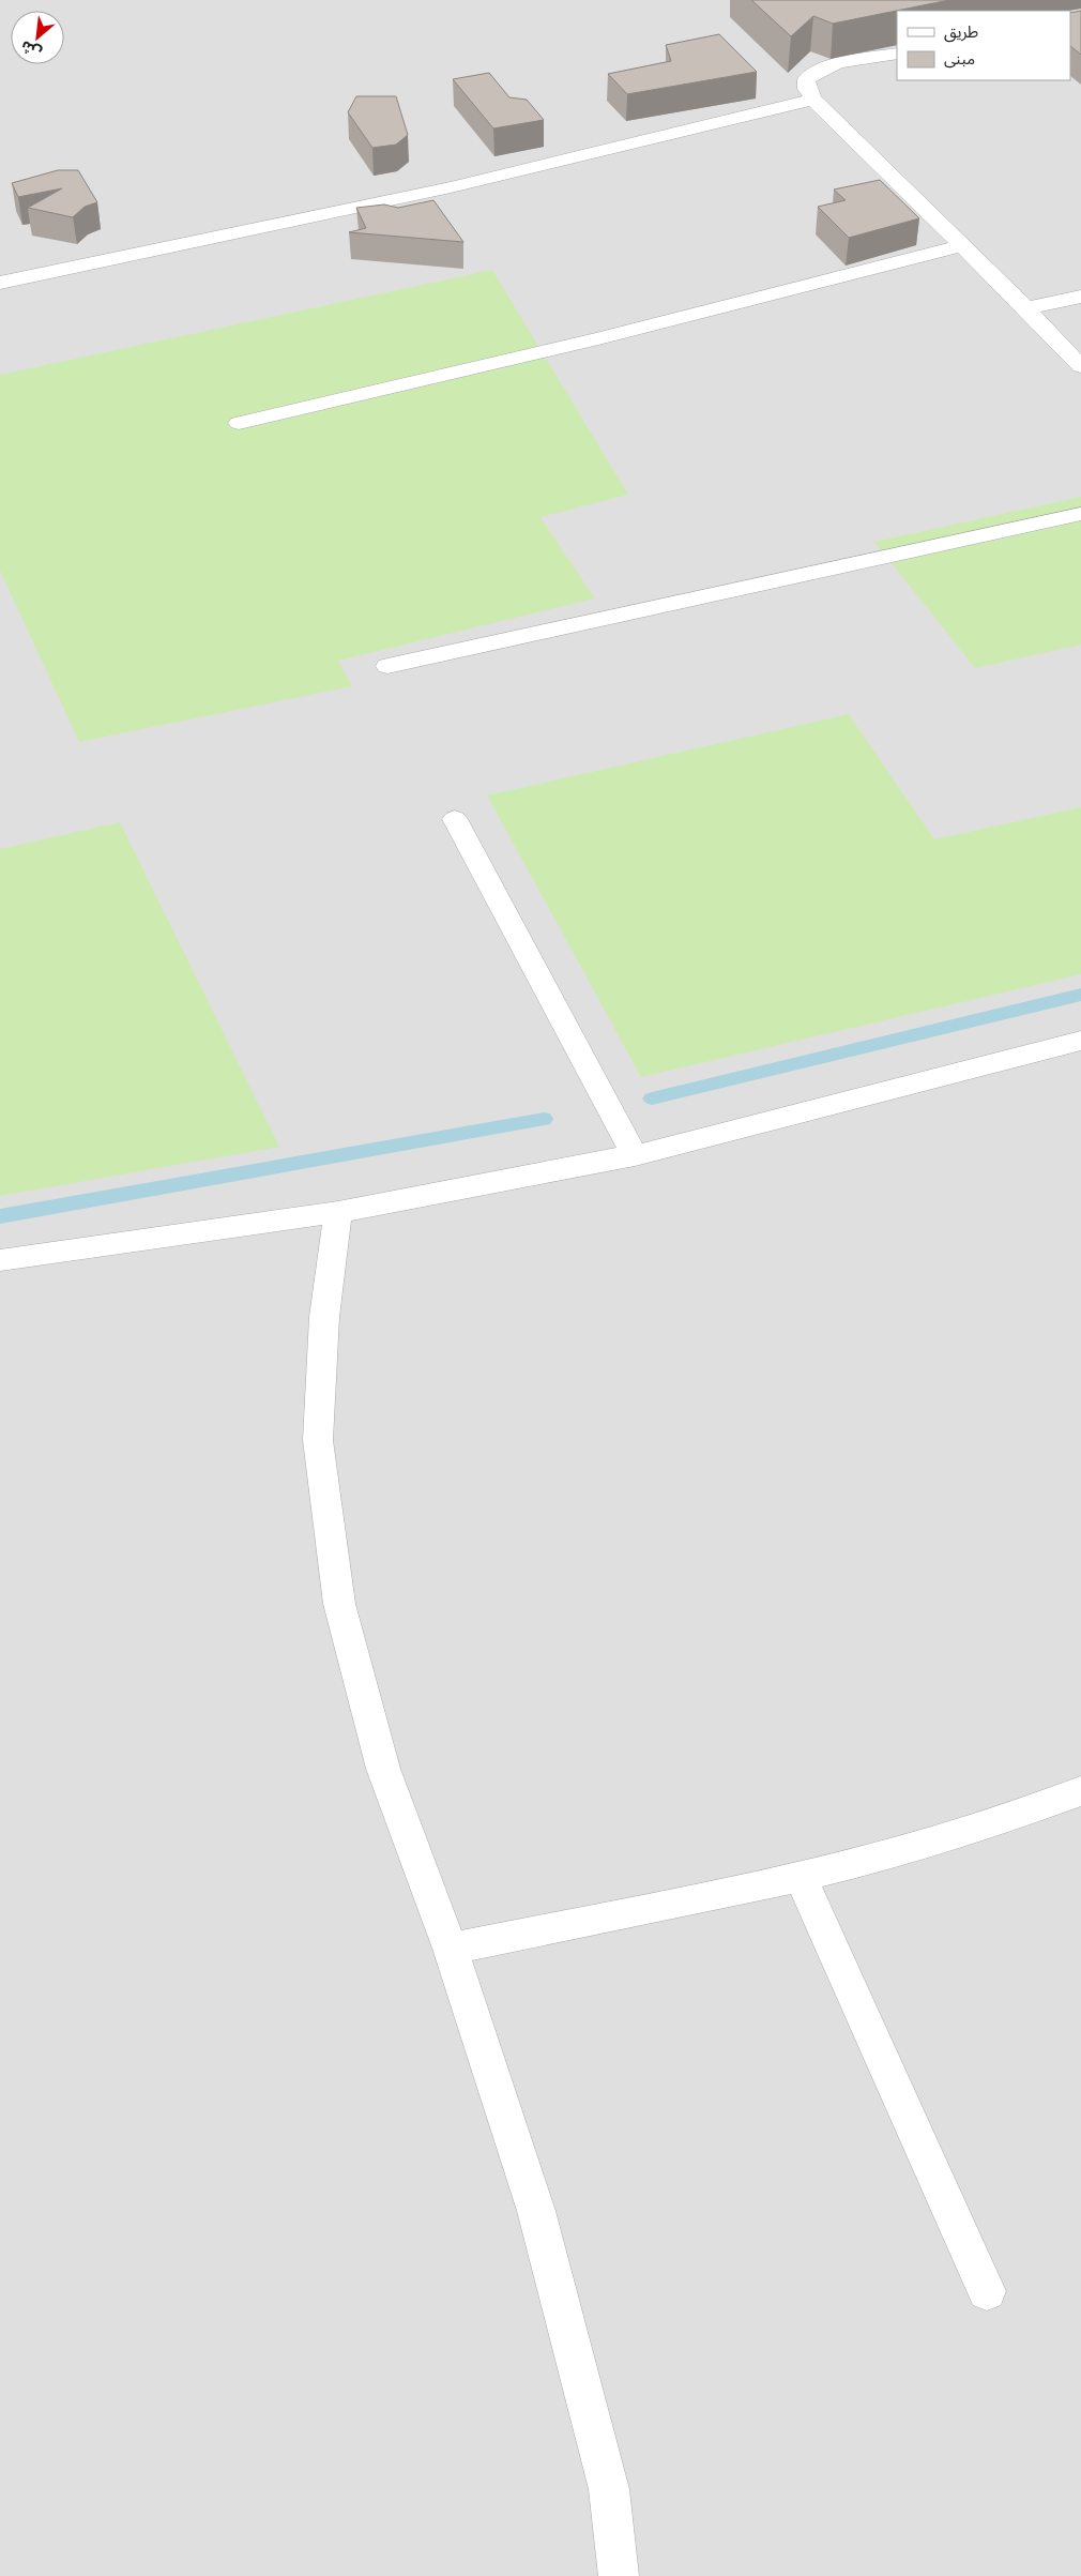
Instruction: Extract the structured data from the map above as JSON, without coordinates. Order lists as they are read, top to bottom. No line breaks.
{"legend":["طريق","مبنى"],"north":"bottom left"}
